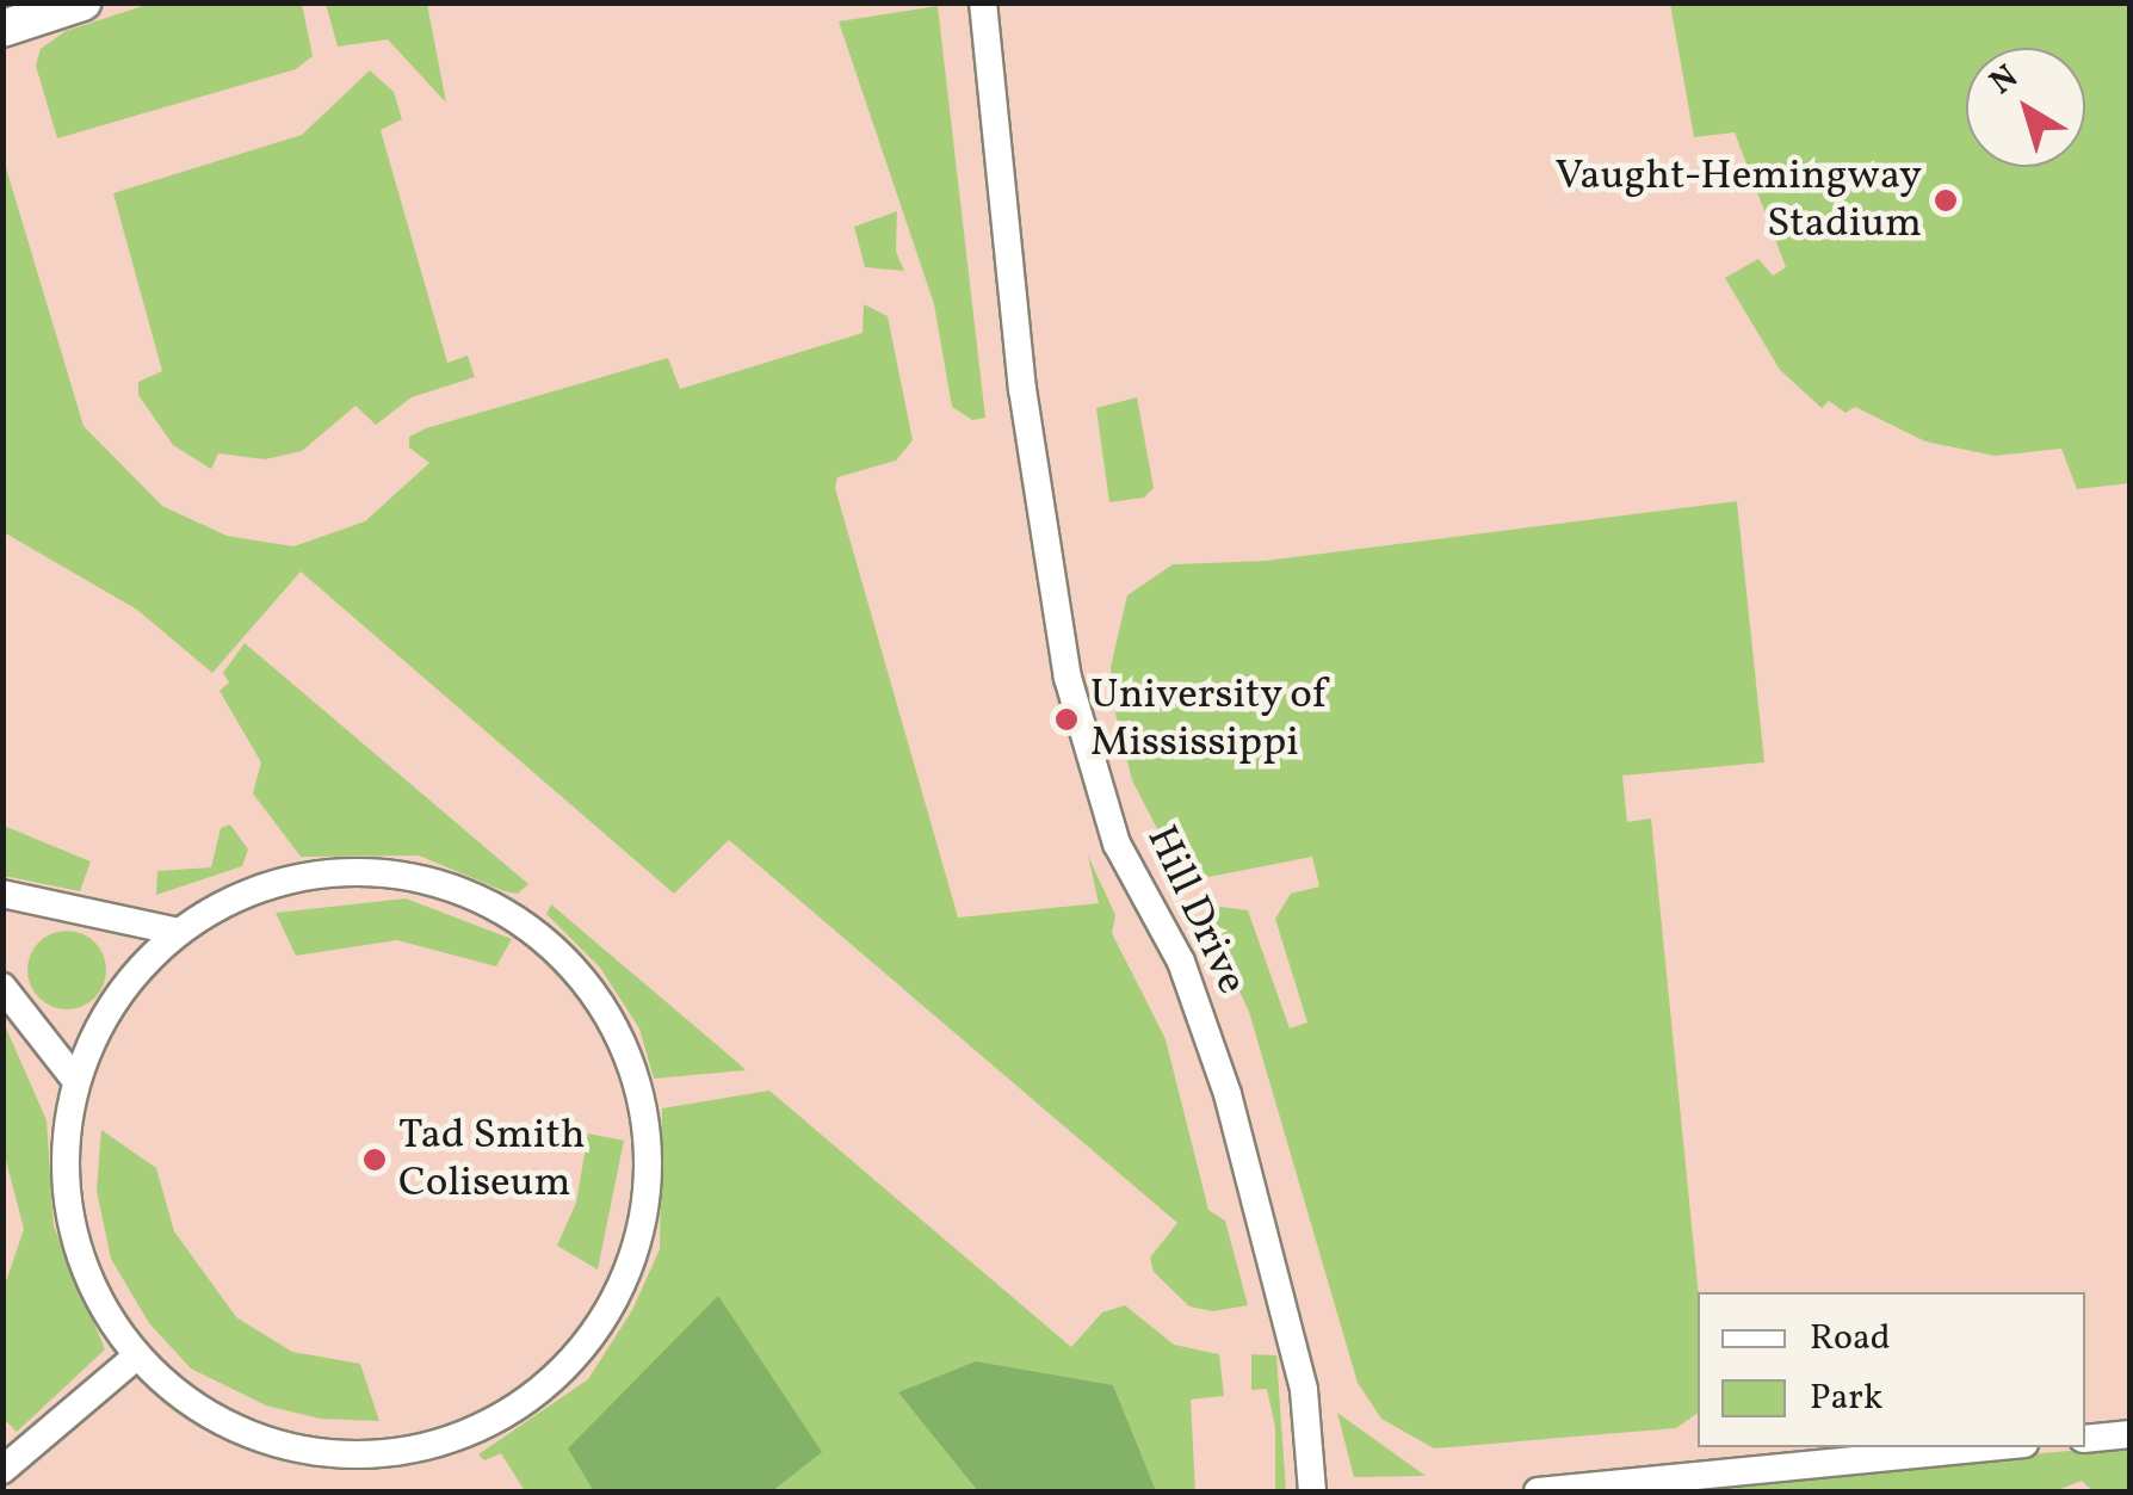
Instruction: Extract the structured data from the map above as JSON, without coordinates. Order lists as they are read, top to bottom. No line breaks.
{"streets":{"street":["Hill Drive"]},"places":["Vaught-Hemingway Stadium","University of Mississippi","Tad Smith Coliseum"],"legend":["Road","Park"],"north":"top left"}
